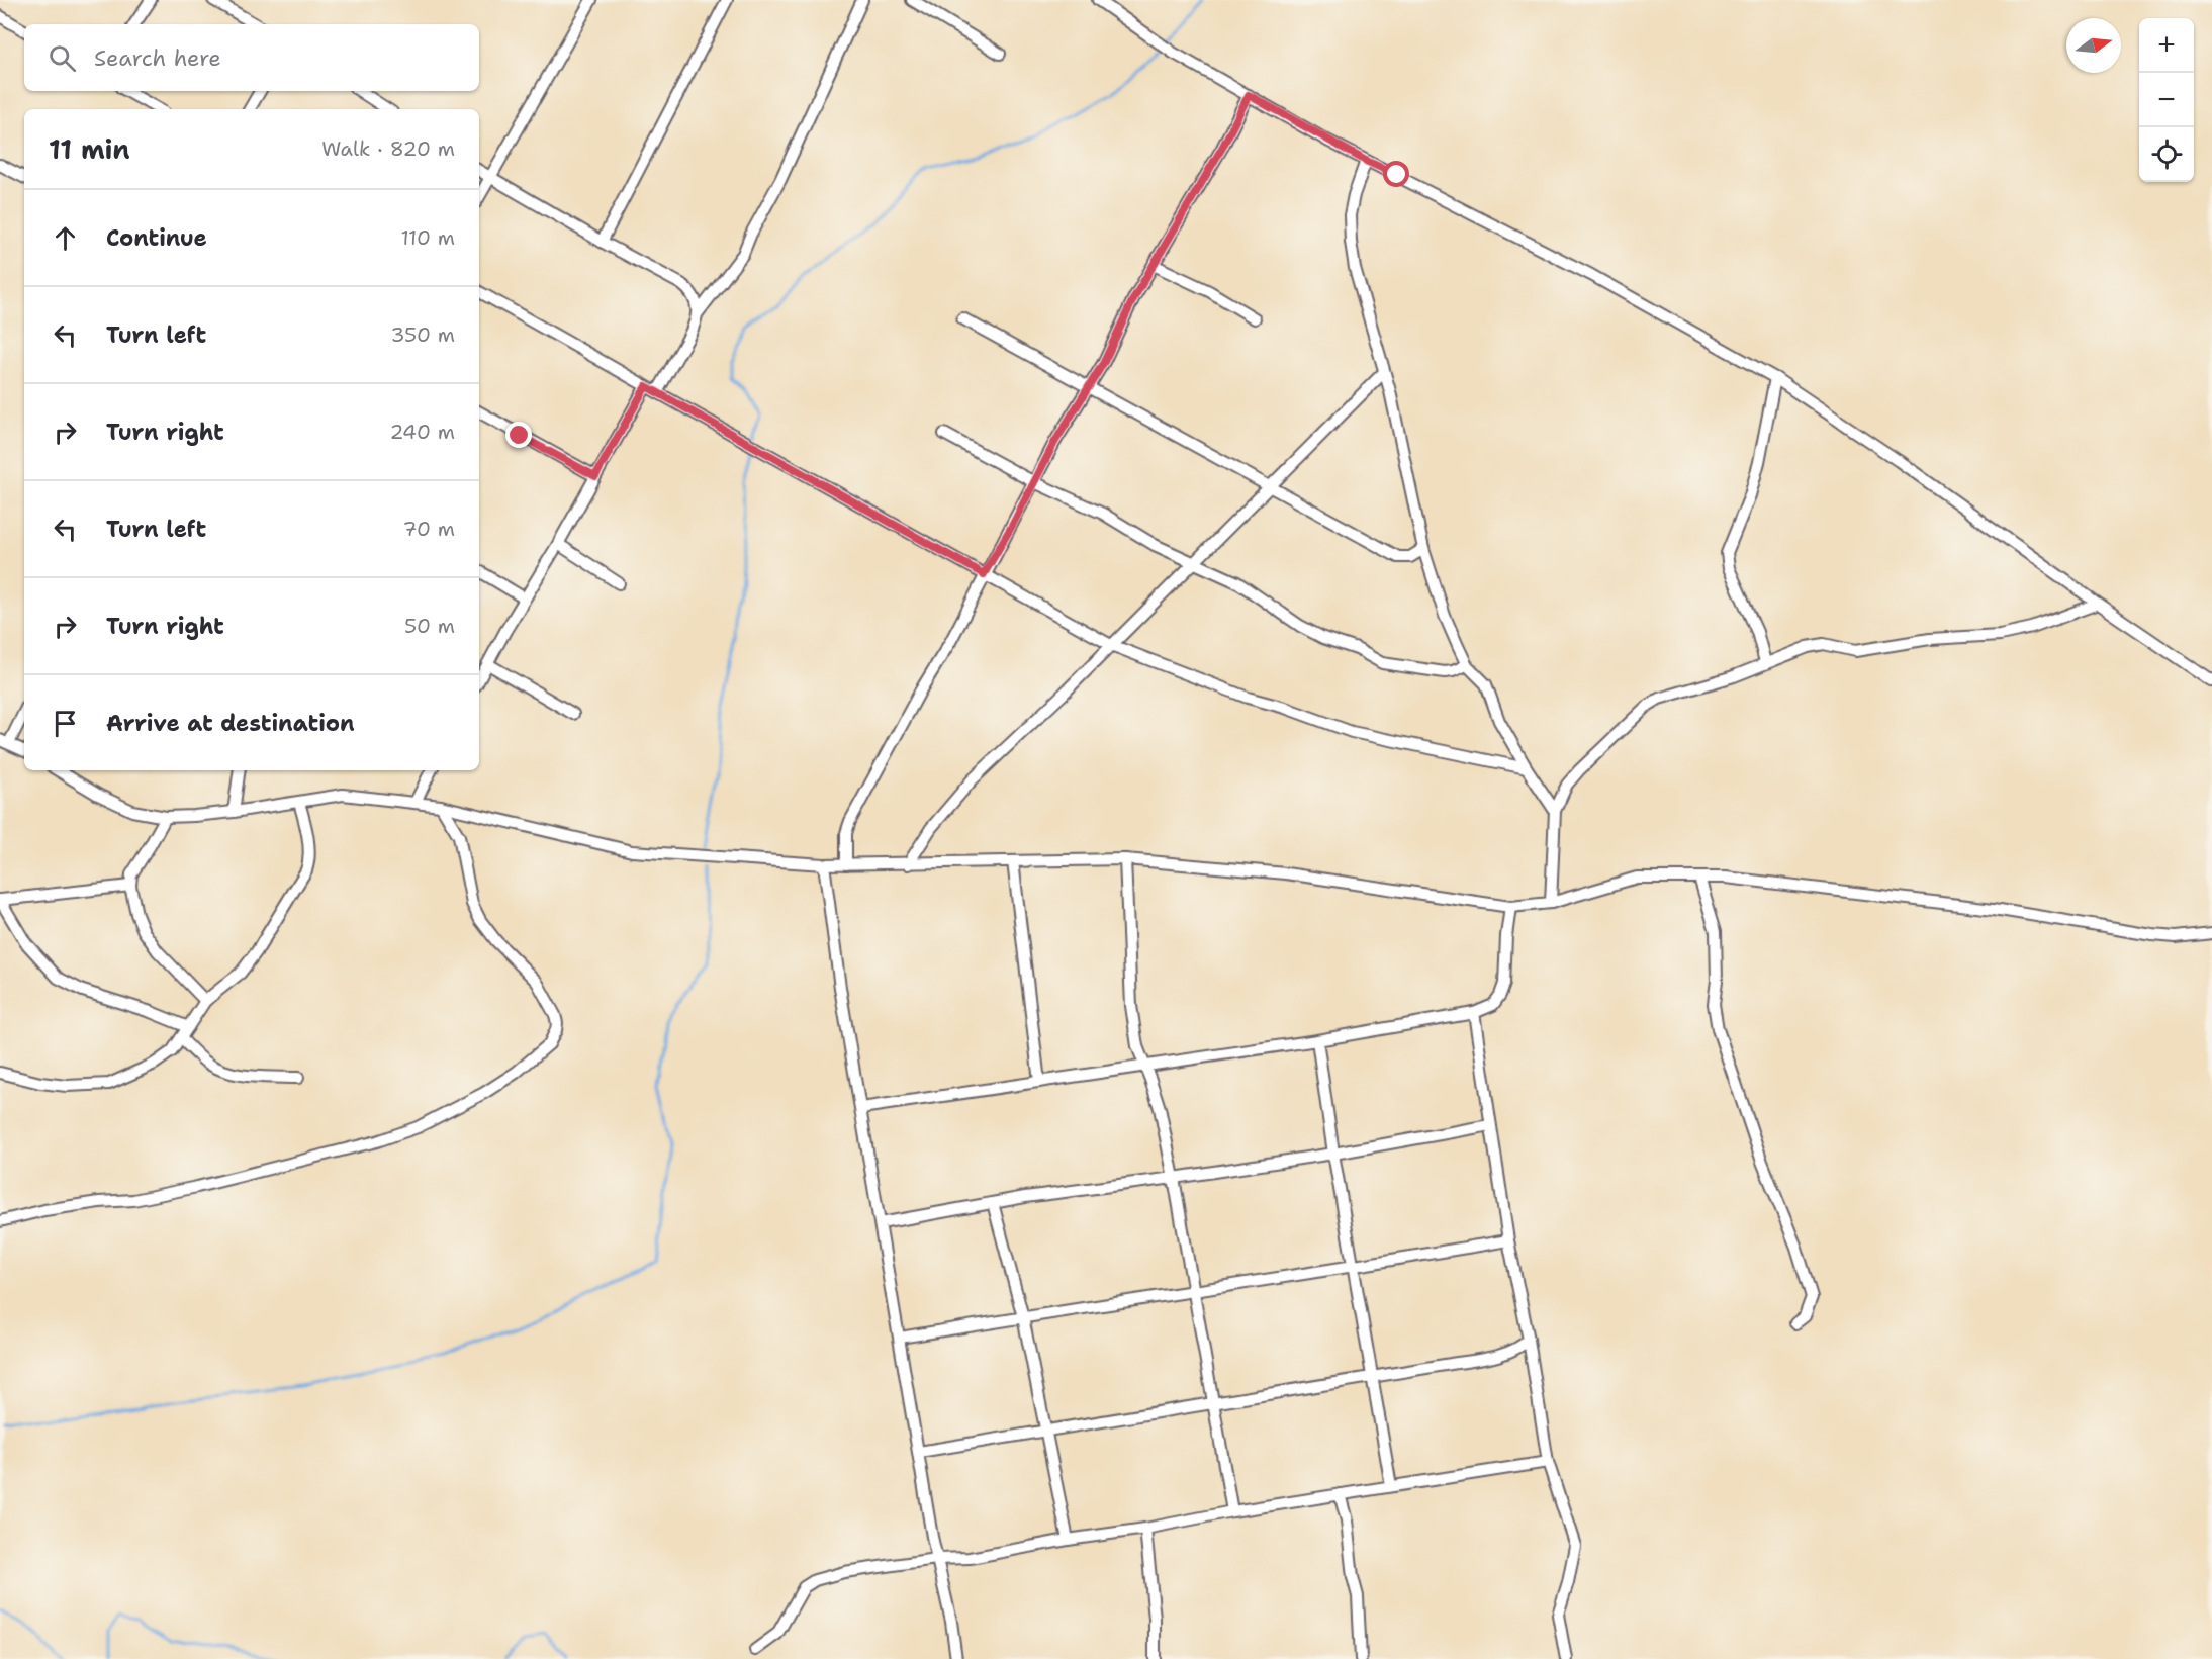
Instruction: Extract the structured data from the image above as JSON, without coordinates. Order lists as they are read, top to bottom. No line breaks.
{"north":"right","page":{"map_buttons":["+","−"],"search":"Search here","heading":["11 min","Walk · 820 m"],"list":[["Continue","110 m"],["Turn left","350 m"],["Turn right","240 m"],["Turn left","70 m"],["Turn right","50 m"],"Arrive at destination"]}}
